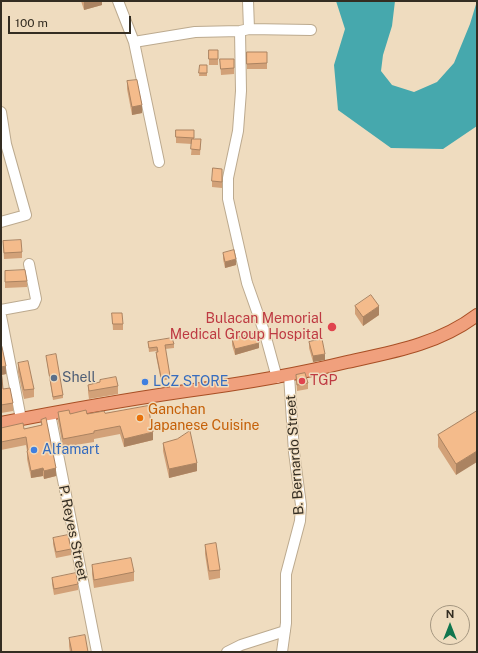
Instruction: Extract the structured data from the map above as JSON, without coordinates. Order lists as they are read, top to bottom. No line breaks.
{"streets":{"street":["B. Bernardo Street","P. Reyes Street"]},"places":["Bulacan Memorial Medical Group Hospital","Shell","TGP","LCZ STORE","Ganchan Japanese Cuisine","Alfamart"],"scale_bar":"100 m","north":"top"}
